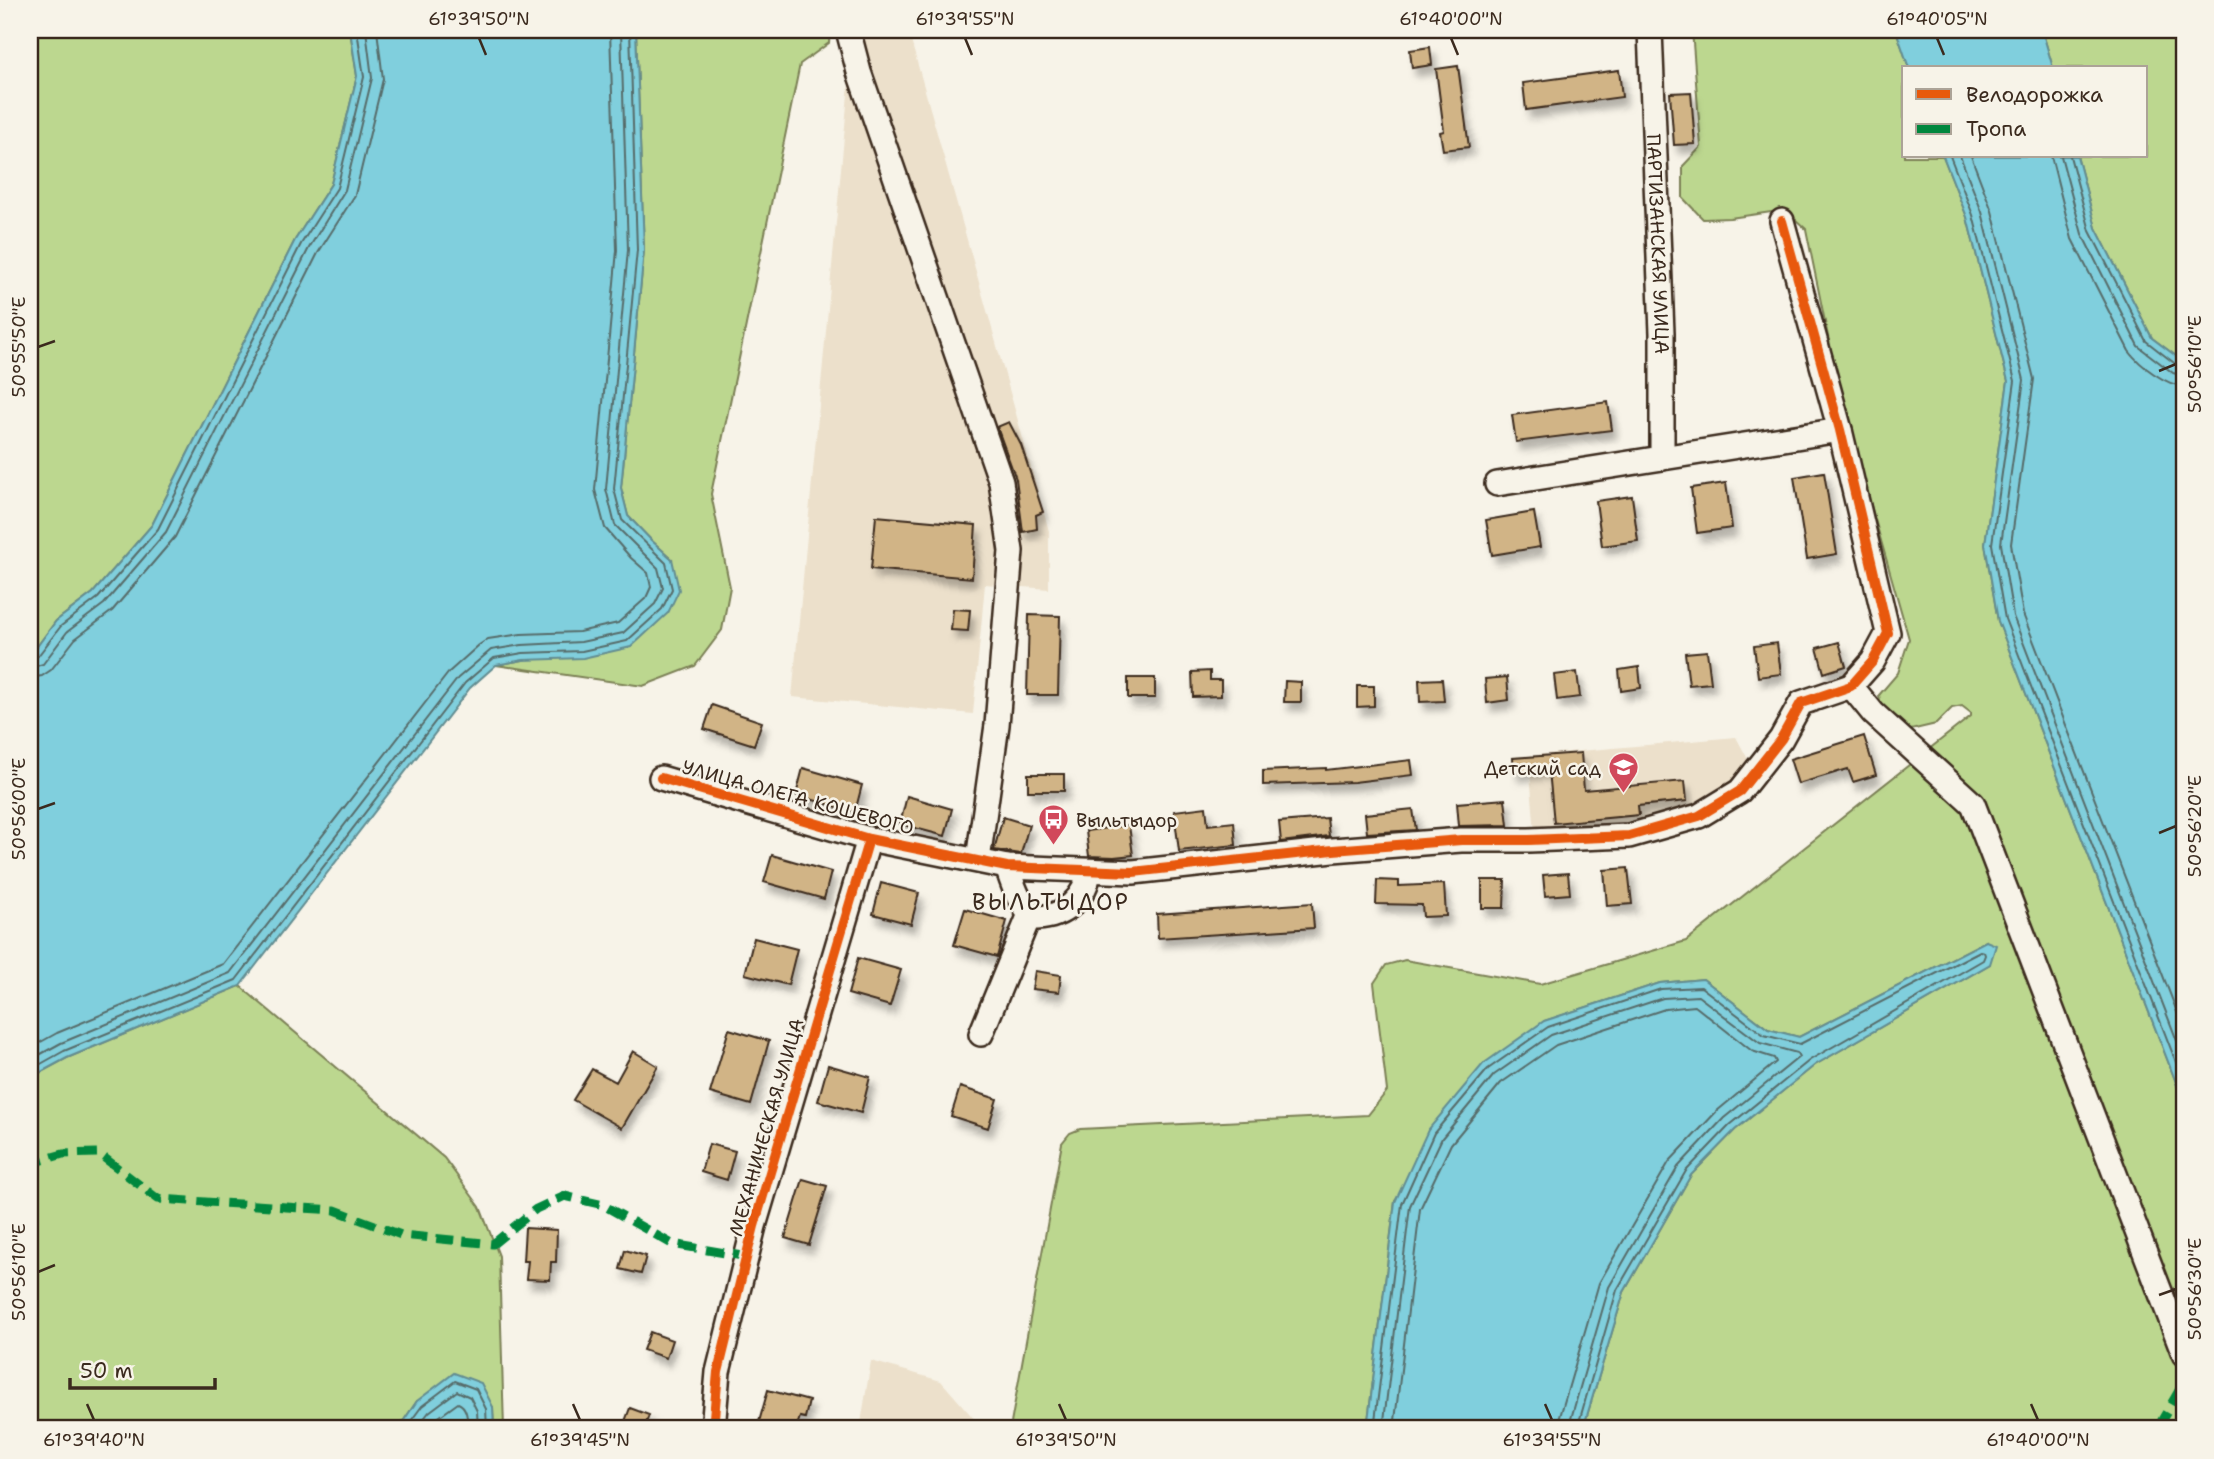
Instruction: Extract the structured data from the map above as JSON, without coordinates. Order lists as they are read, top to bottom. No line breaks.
{"streets":{"street":["ПАРТИЗАНСКАЯ УЛИЦА","УЛИЦА ОЛЕГА КОШЕВОГО","МЕХАНИЧЕСКАЯ УЛИЦА"]},"crossings":[["УЛИЦА ОЛЕГА КОШЕВОГО","МЕХАНИЧЕСКАЯ УЛИЦА"]],"districts":["ВЫЛЬТЫДОР"],"places":{"school or university":["Детский сад"],"bus stop":["Выльтыдор"]},"legend":["Велодорожка","Тропа"],"scale_bar":"50 m","coordinates":["61°39'50\"N","61°39'55\"N","61°40'00\"N","61°40'05\"N","50°55'50\"E","50°56'10\"E","50°56'00\"E","50°56'20\"E","50°56'30\"E","61°39'40\"N","61°39'45\"N"]}
